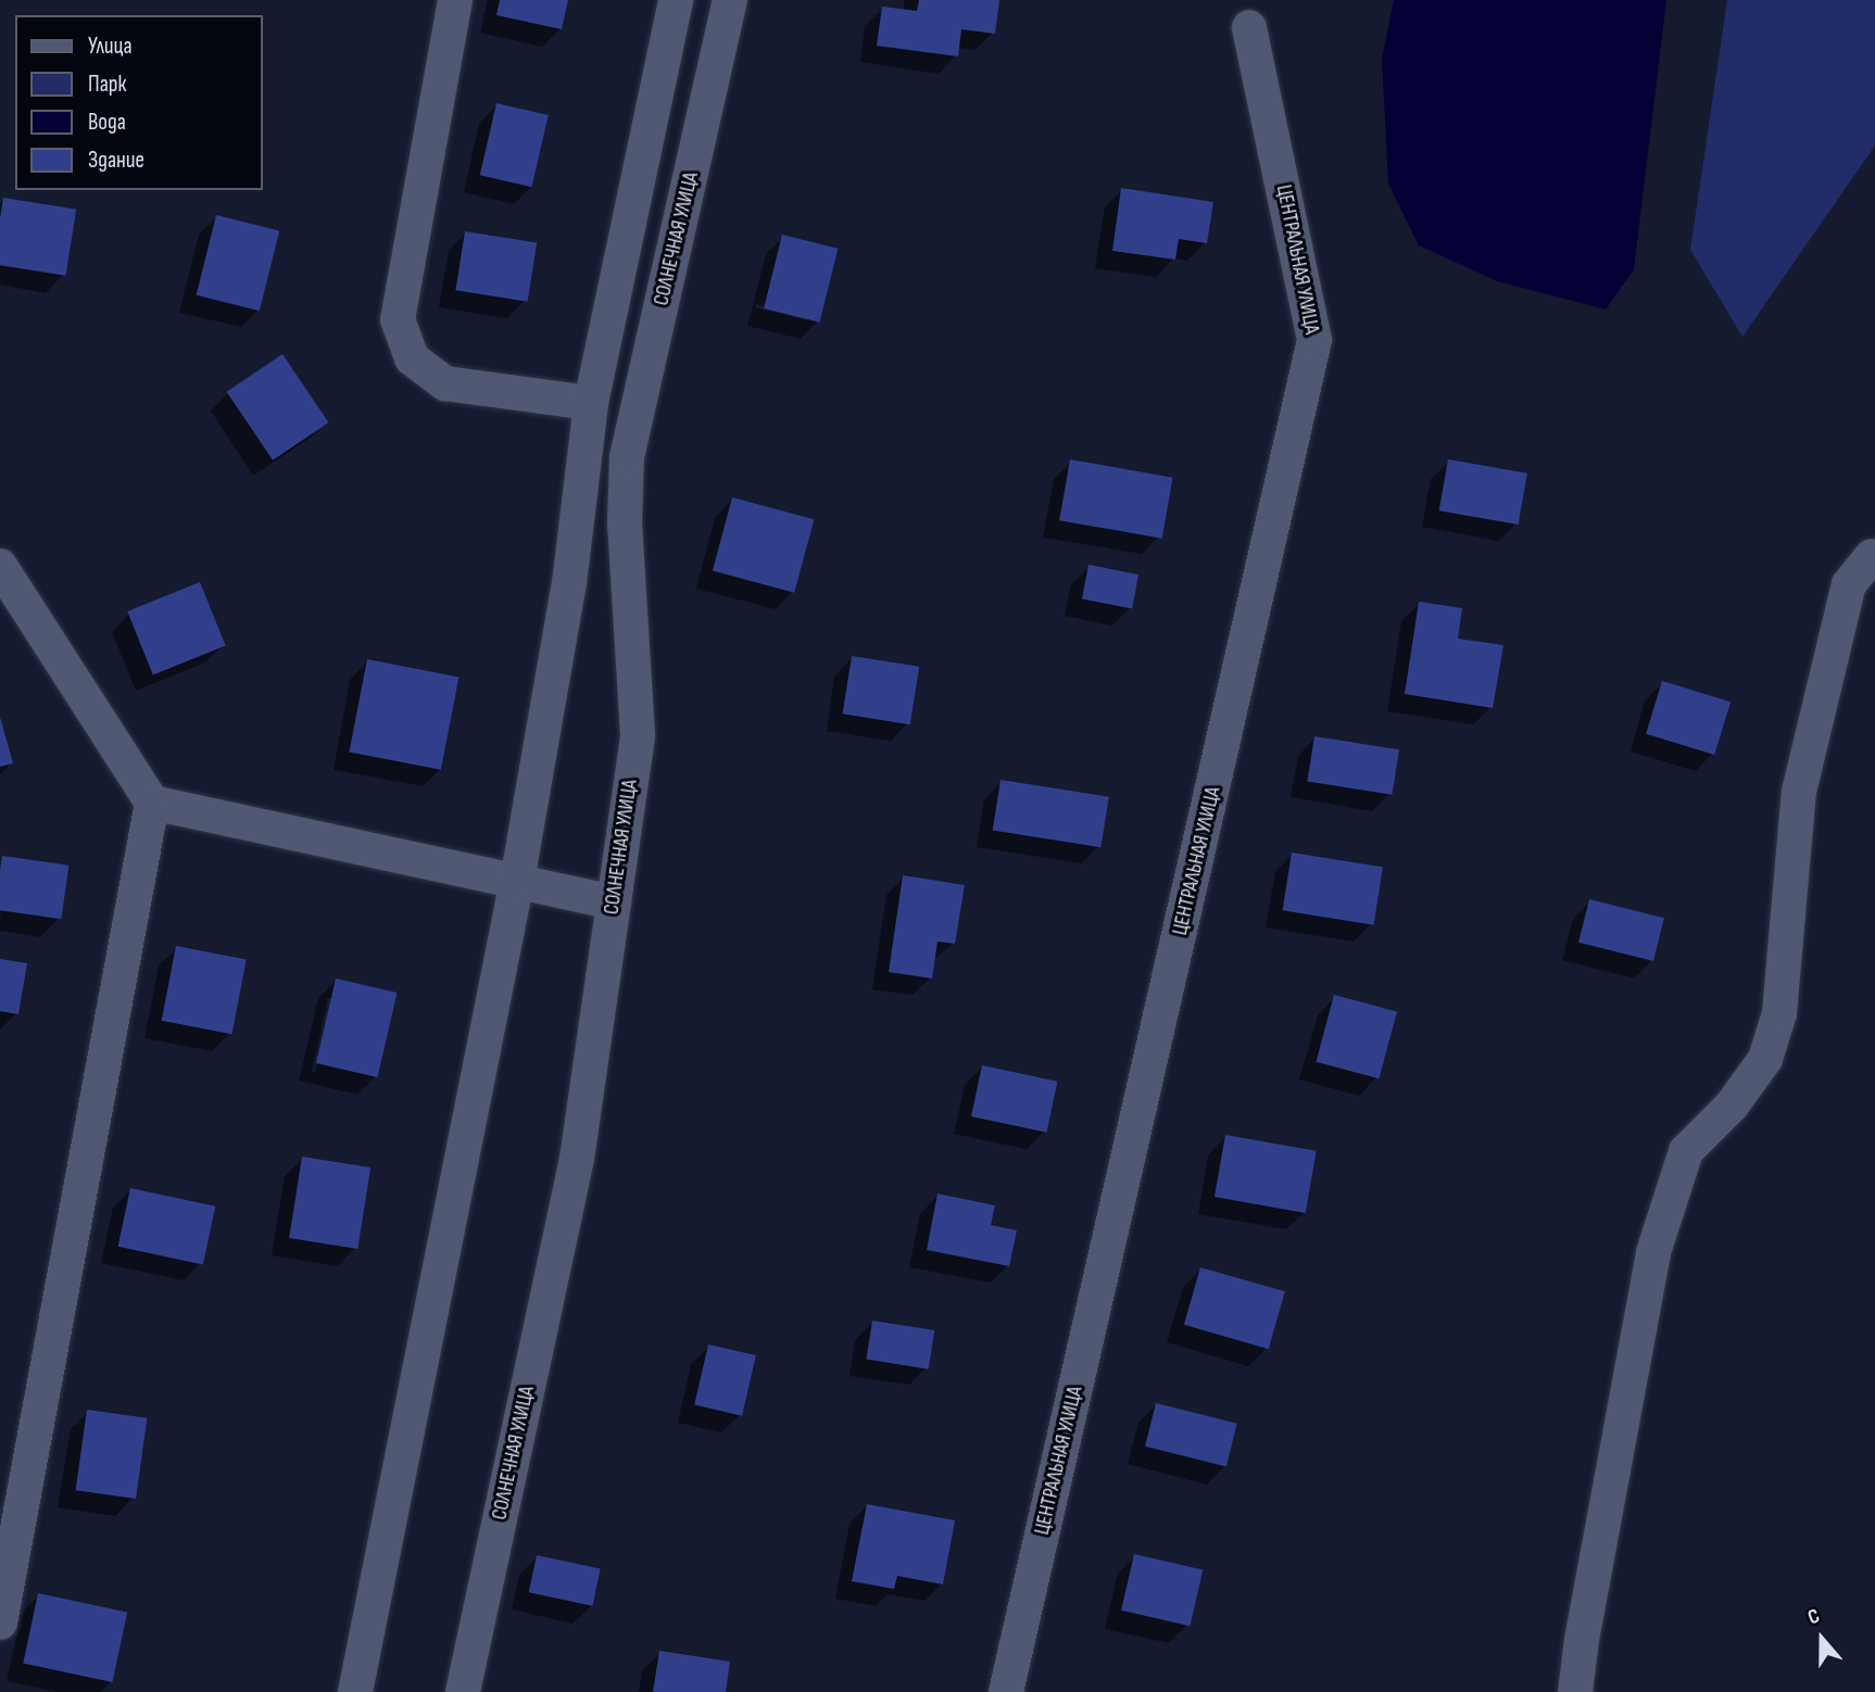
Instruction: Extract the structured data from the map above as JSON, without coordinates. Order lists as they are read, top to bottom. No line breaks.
{"streets":{"street":["СОЛНЕЧНАЯ УЛИЦА","ЦЕНТРАЛЬНАЯ УЛИЦА"]},"legend":["Улица","Парк","Вода","Здание"],"north":"top"}
